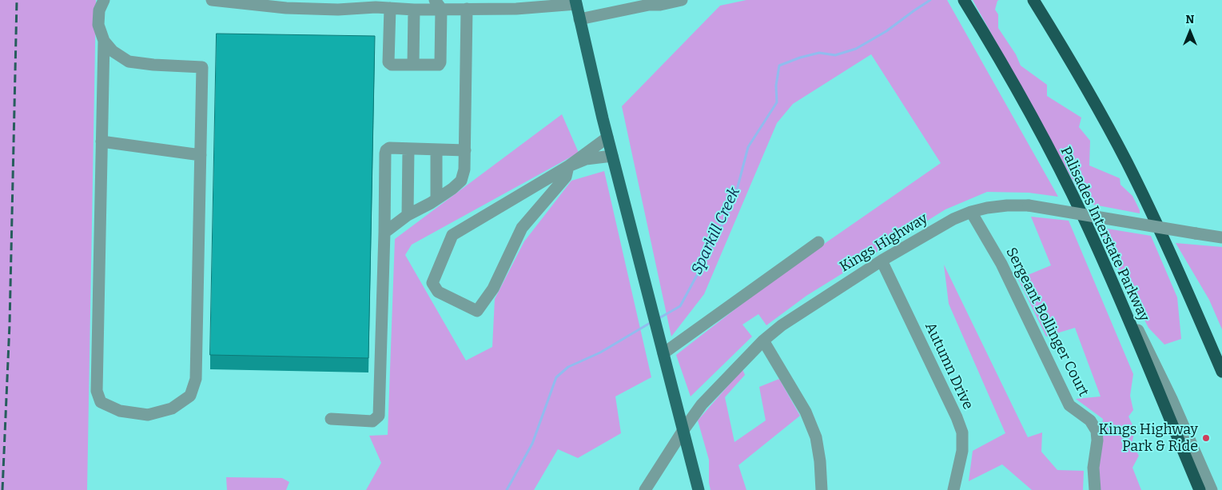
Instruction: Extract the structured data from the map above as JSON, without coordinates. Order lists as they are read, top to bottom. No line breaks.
{"streets":{"highway":["Palisades Interstate Parkway"],"street":["Kings Highway","Sergeant Bollinger Court","Autumn Drive"]},"crossings":[["Kings Highway","Sergeant Bollinger Court"],["Kings Highway","Autumn Drive"]],"water":["Sparkill Creek"],"places":["Kings Highway Park & Ride"],"north":"top"}
